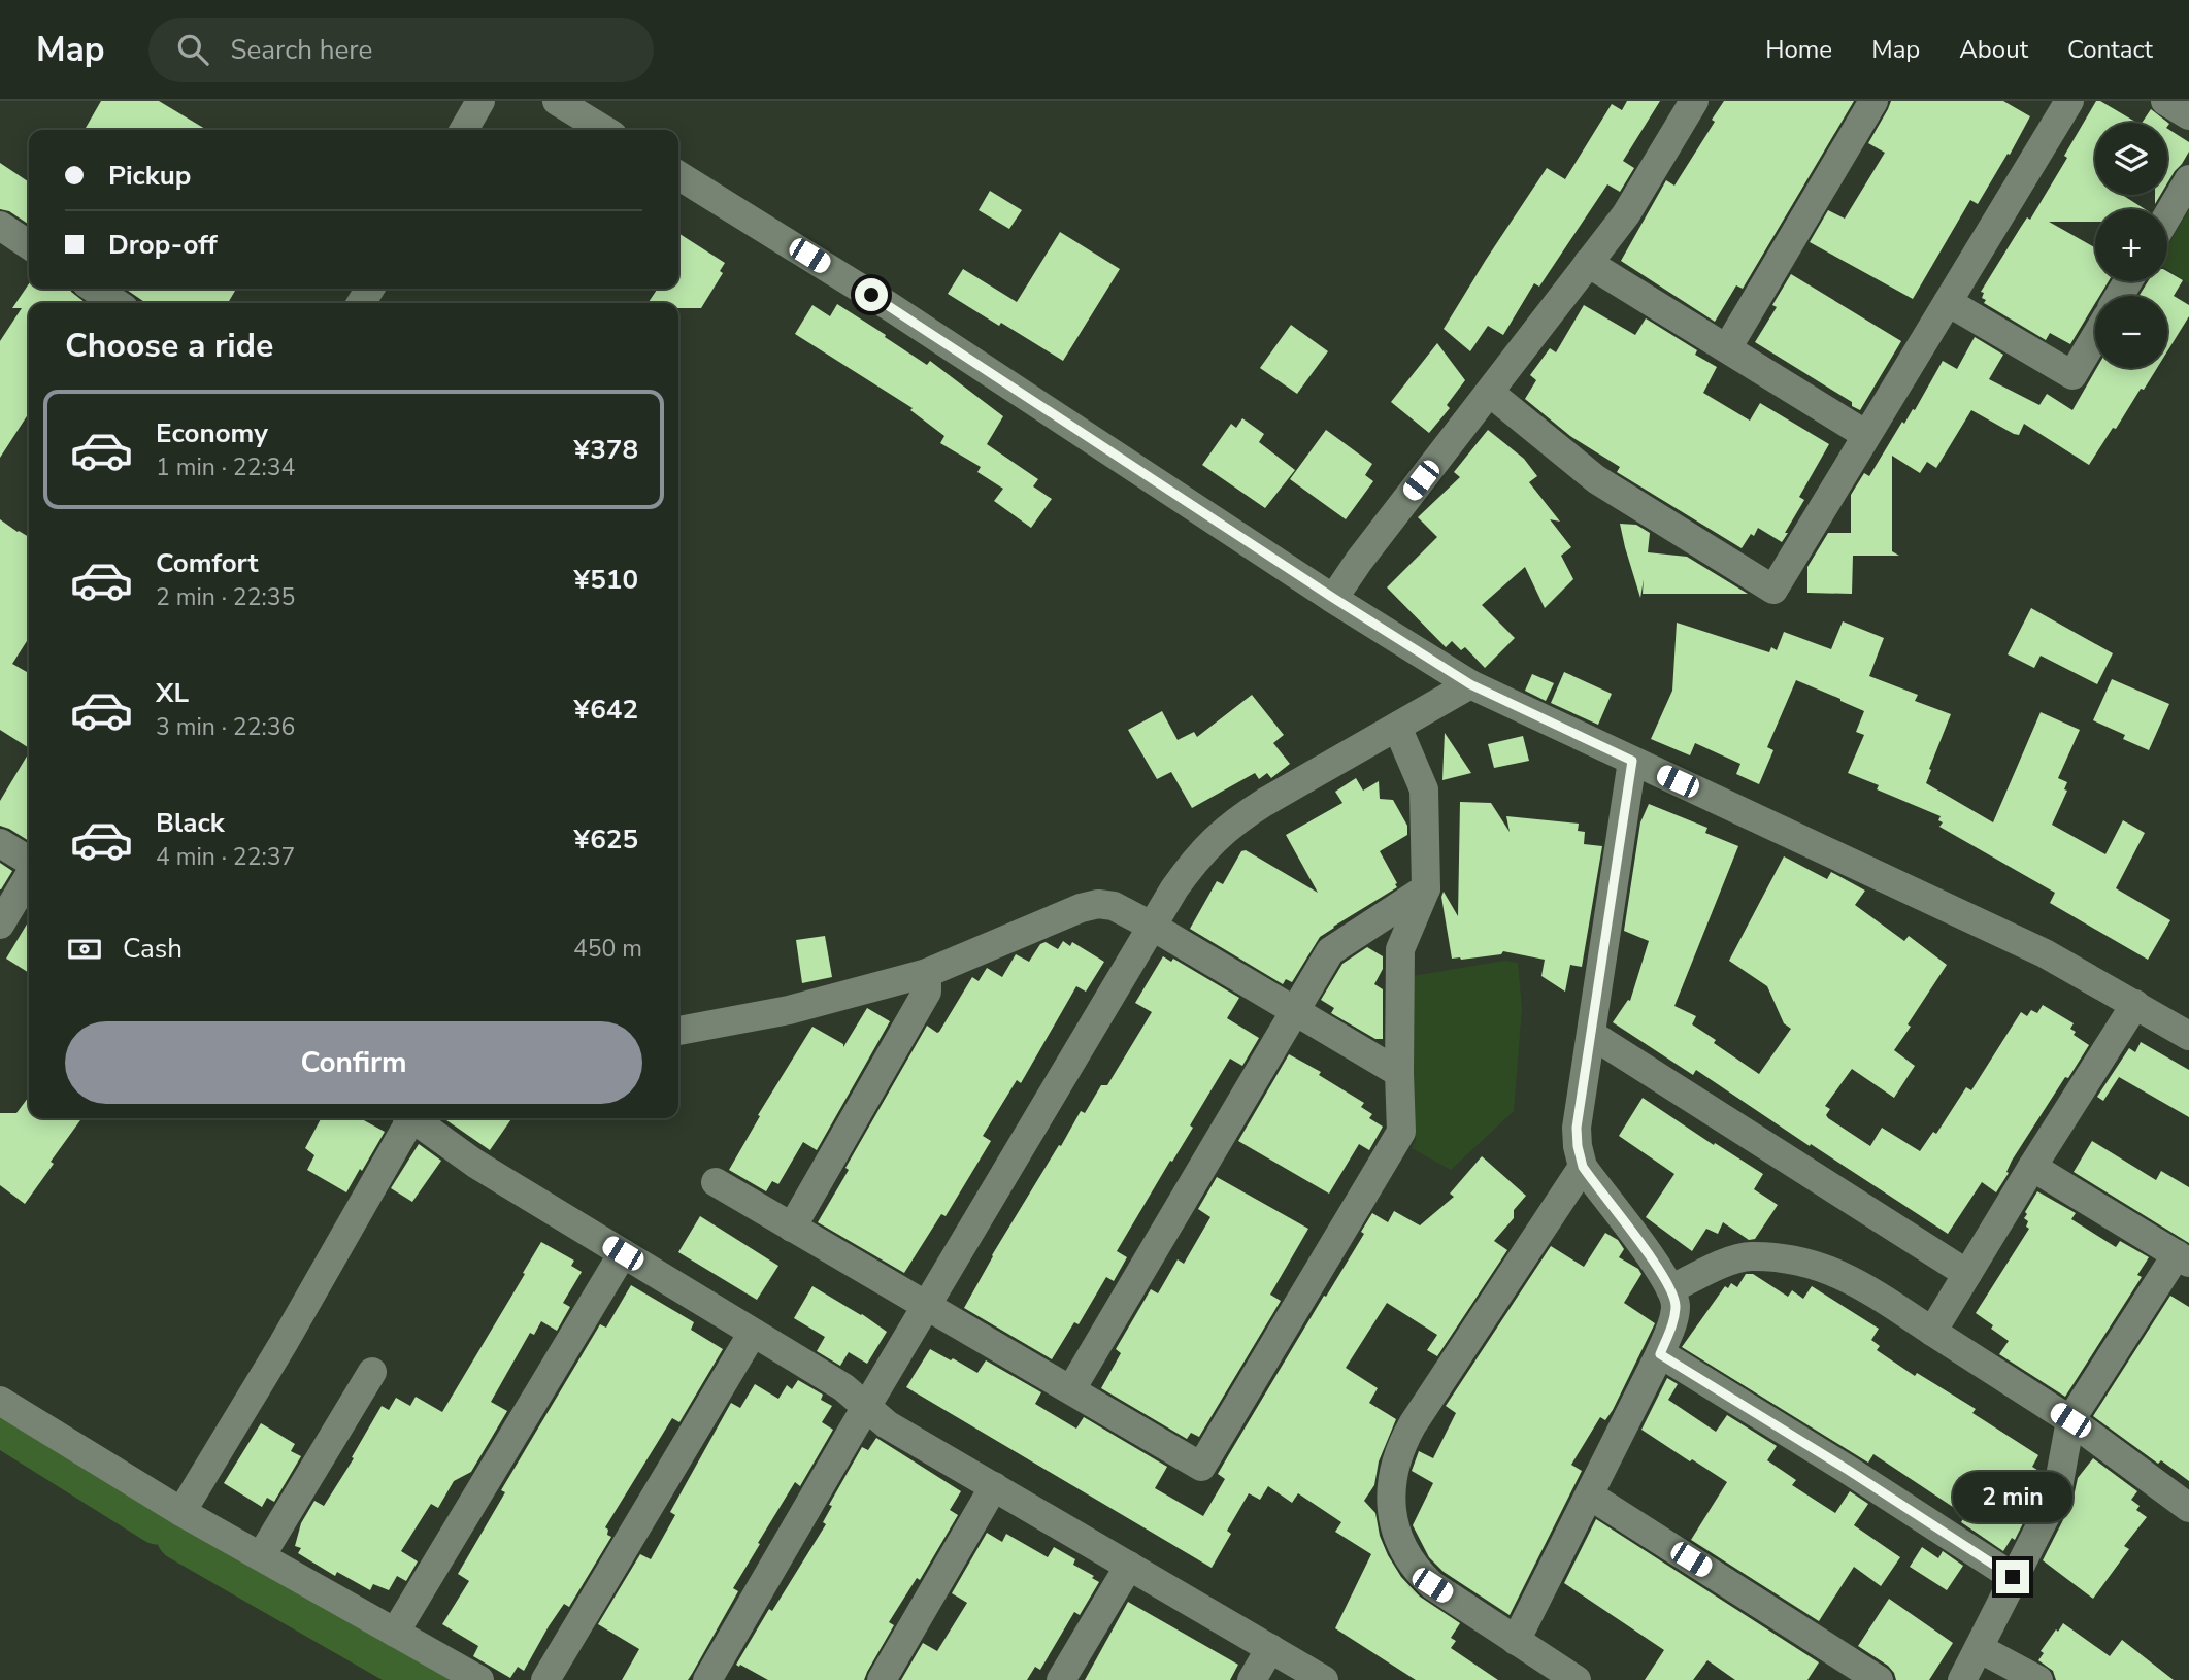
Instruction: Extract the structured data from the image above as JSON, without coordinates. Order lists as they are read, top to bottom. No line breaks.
{"page":{"header":"Map","search":"Search here","nav":["Home","Map","About","Contact"],"map_buttons":["+","−"],"banner":["Pickup","Drop-off"],"heading":"Choose a ride","list":[{"name":"Economy","note":"1 min · 22:34","value":"¥378"},{"name":"Comfort","note":"2 min · 22:35","value":"¥510"},{"name":"XL","note":"3 min · 22:36","value":"¥642"},{"name":"Black","note":"4 min · 22:37","value":"¥625"}],"pay":["Cash","450 m"],"buttons":"Confirm","bubble":"2 min"}}
